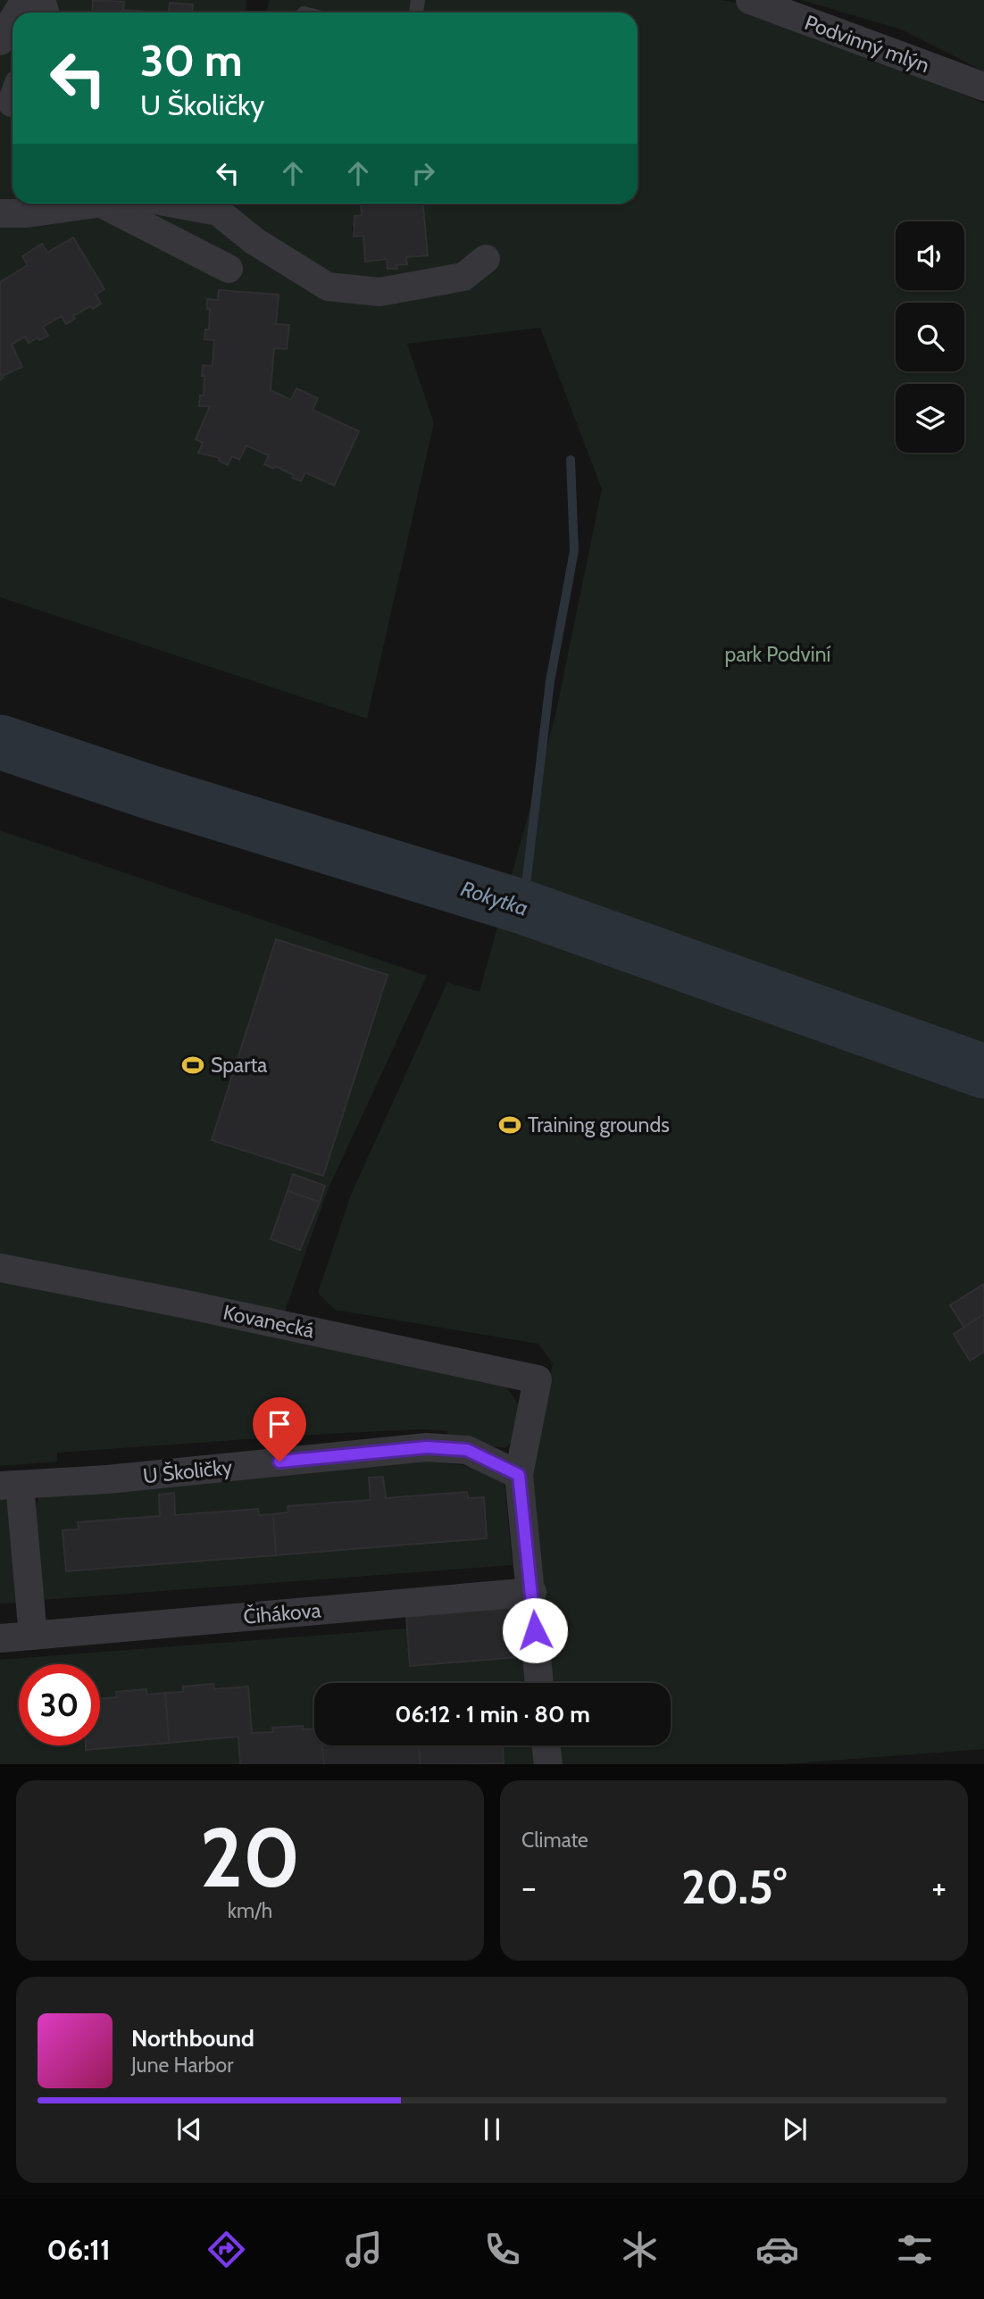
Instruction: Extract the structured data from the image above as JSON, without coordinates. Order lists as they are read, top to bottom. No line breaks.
{"streets":{"street":["Podvinný mlýn","Kovanecká","U Školičky","Čihákova"]},"crossings":[["Kovanecká","U Školičky"]],"water":["Rokytka"],"parks":["park Podviní"],"places":{"sports":["Sparta","Training grounds"]},"page":{"turn":["30 m","U Školičky"],"limit":"30","trip":"06:12 · 1 min · 80 m","tile":[["20","km/h"],"Climate"],"heat":["−","20.5°","+"],"song":["Northbound","June Harbor"],"tabs":"06:11"}}
